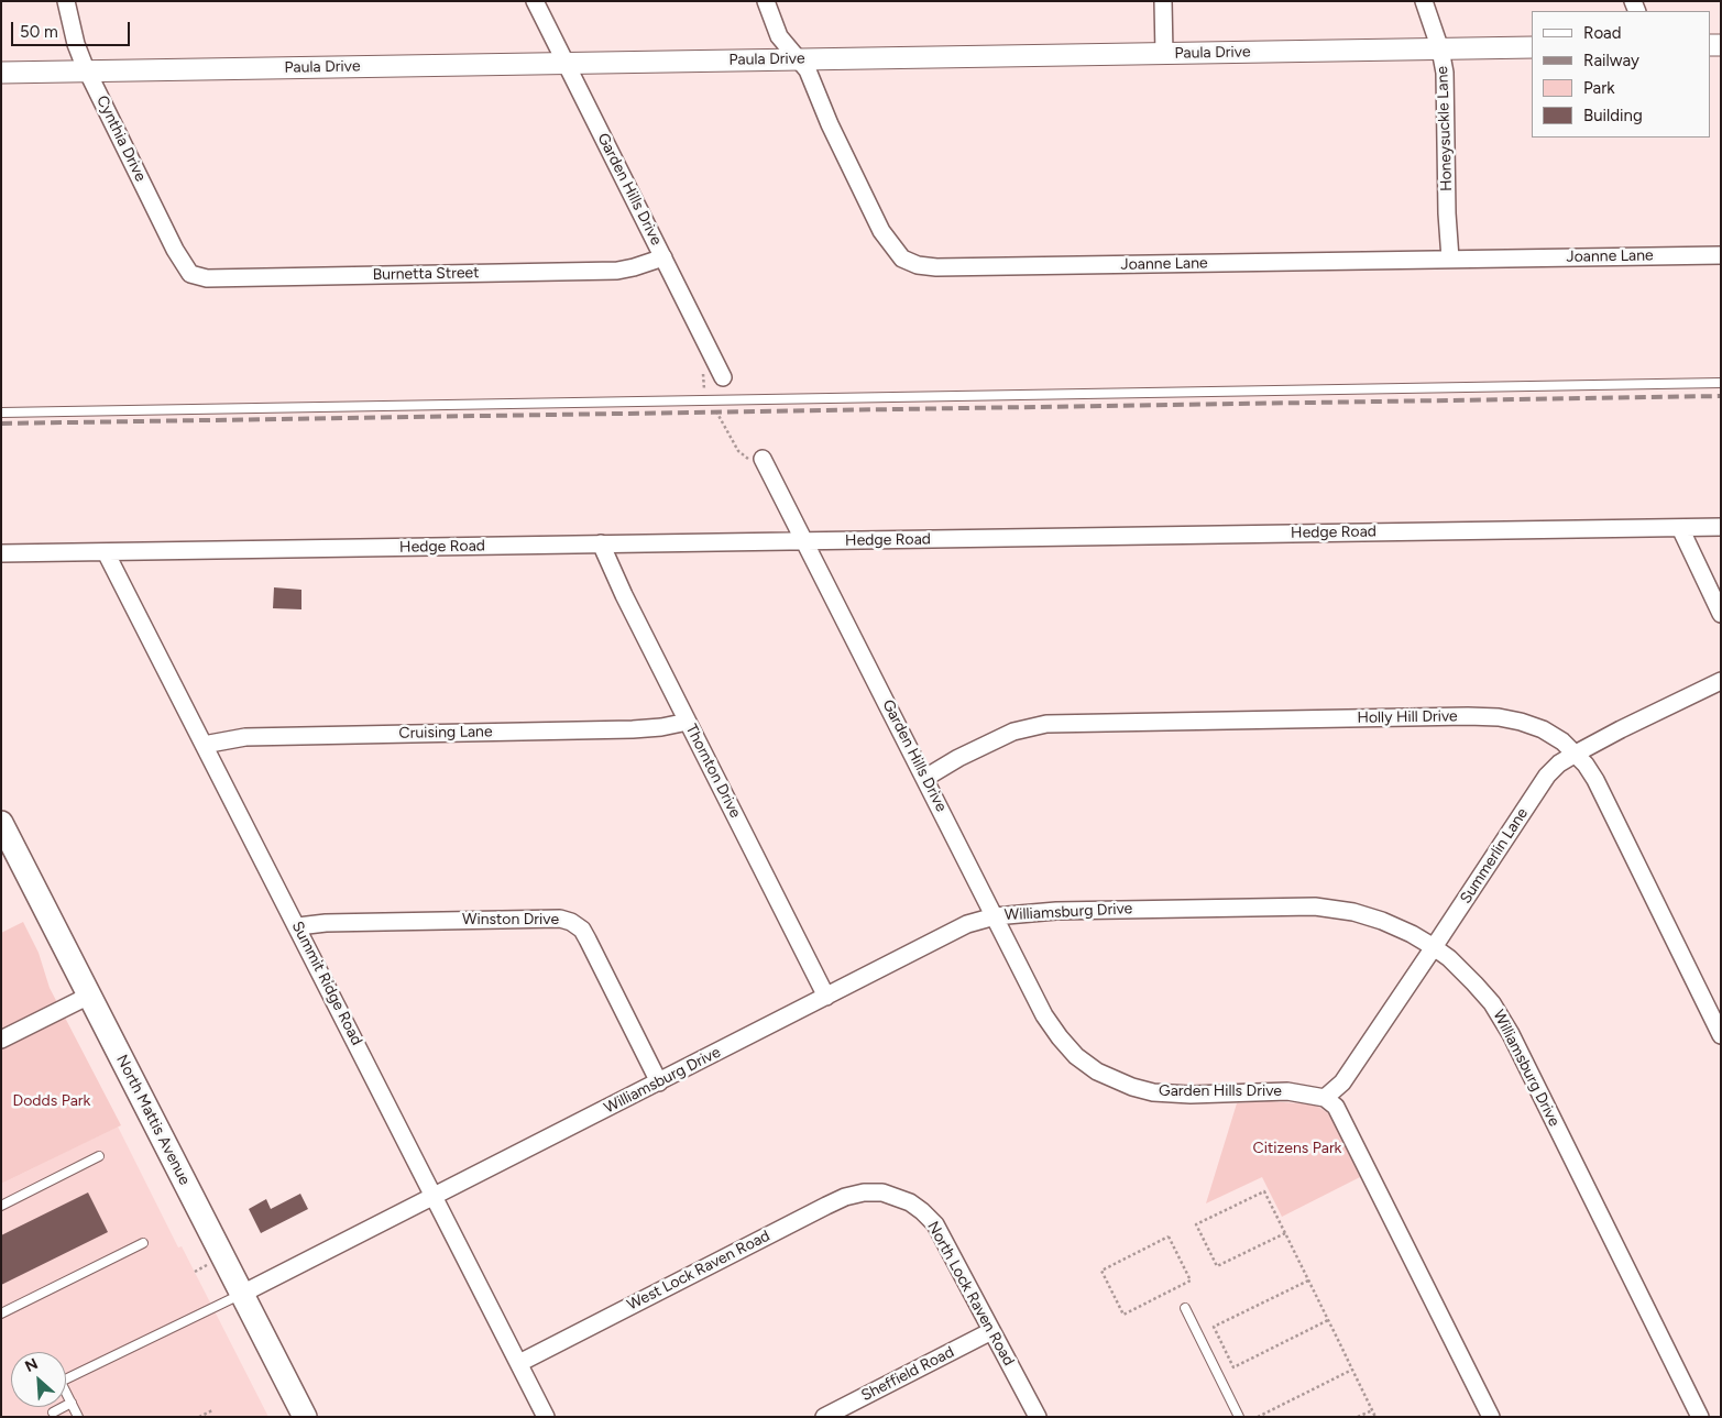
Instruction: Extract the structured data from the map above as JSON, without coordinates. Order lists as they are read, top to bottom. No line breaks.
{"streets":{"main road":["North Mattis Avenue"],"street":["Paula Drive","Honeysuckle Lane","Cynthia Drive","Garden Hills Drive","Joanne Lane","Burnetta Street","Hedge Road","Holly Hill Drive","Cruising Lane","Thornton Drive","Summerlin Lane","Williamsburg Drive","Winston Drive","Summit Ridge Road","West Lock Raven Road","North Lock Raven Road","Sheffield Road"]},"crossings":[["Paula Drive","Honeysuckle Lane"],["Paula Drive","Cynthia Drive"],["Paula Drive","Garden Hills Drive"],["Paula Drive","Joanne Lane"],["Honeysuckle Lane","Joanne Lane"],["Cynthia Drive","Burnetta Street"],["Garden Hills Drive","Burnetta Street"],["Garden Hills Drive","Hedge Road"],["Garden Hills Drive","Holly Hill Drive"],["Garden Hills Drive","Summerlin Lane"],["Garden Hills Drive","Williamsburg Drive"],["Hedge Road","Thornton Drive"],["Hedge Road","Summit Ridge Road"],["Holly Hill Drive","Summerlin Lane"],["Cruising Lane","Thornton Drive"],["Cruising Lane","Summit Ridge Road"],["Thornton Drive","Williamsburg Drive"],["Summerlin Lane","Williamsburg Drive"],["Williamsburg Drive","Winston Drive"],["Williamsburg Drive","Summit Ridge Road"],["Williamsburg Drive","North Mattis Avenue"],["Winston Drive","Summit Ridge Road"],["Summit Ridge Road","West Lock Raven Road"],["West Lock Raven Road","North Lock Raven Road"],["North Lock Raven Road","Sheffield Road"]],"parks":["Dodds Park","Citizens Park"],"legend":["Road","Railway","Park","Building"],"scale_bar":"50 m","north":"top left"}
